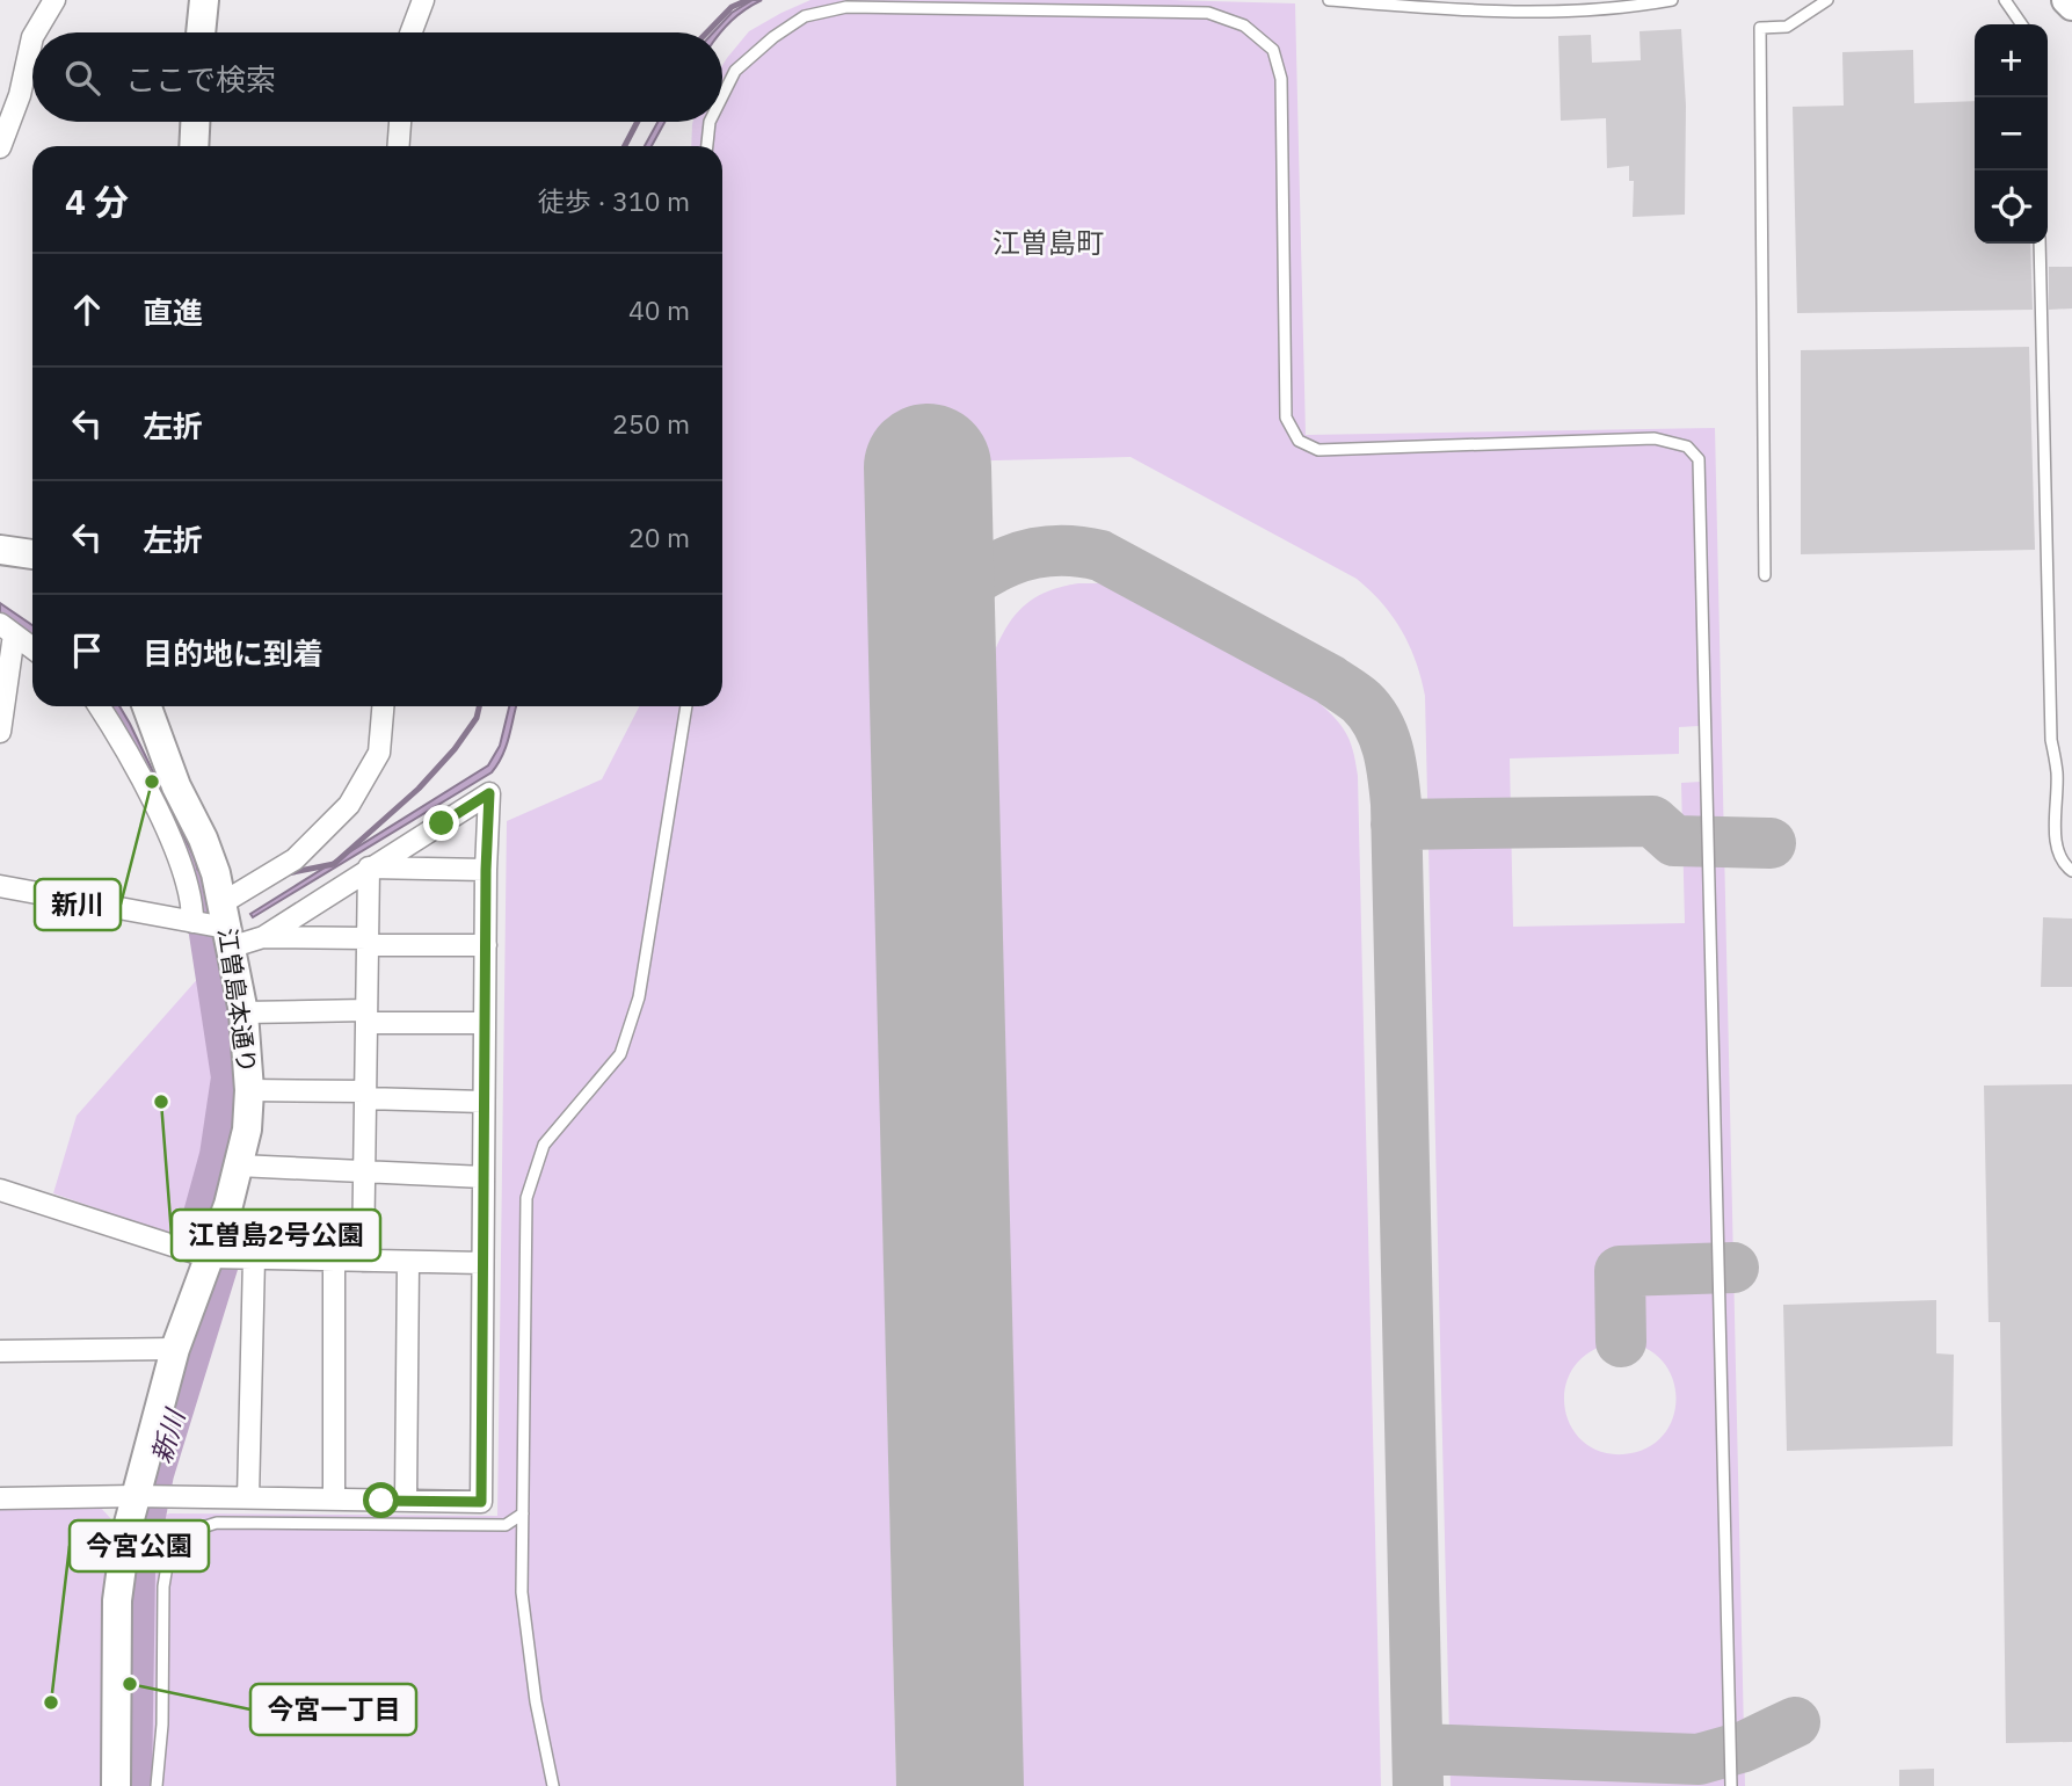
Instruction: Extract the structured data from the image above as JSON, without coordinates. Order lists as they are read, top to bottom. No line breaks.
{"streets":{"street":["江曽島本通り"]},"districts":["江曽島町"],"water":["新川"],"places":["新川","江曽島2号公園","今宮一丁目","今宮公園"],"page":{"map_buttons":["+","−"],"search":"ここで検索","heading":["4 分","徒歩 · 310 m"],"list":[["直進","40 m"],["左折","250 m"],["左折","20 m"],"目的地に到着"]}}
